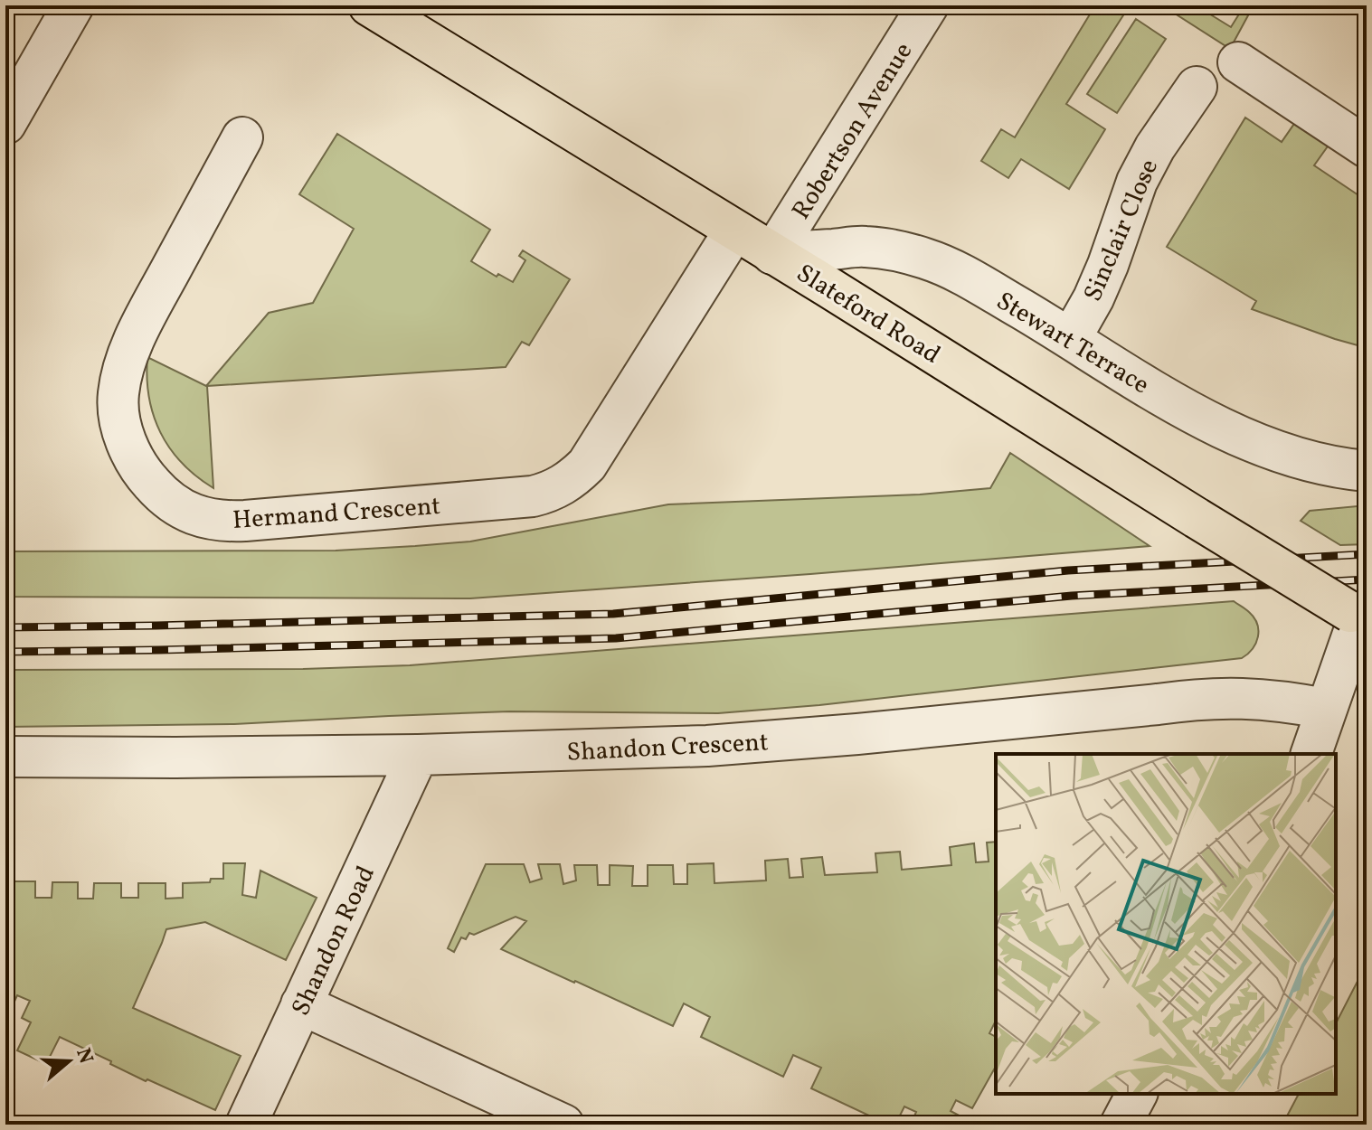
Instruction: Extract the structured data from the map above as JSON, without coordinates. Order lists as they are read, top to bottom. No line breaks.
{"streets":{"main road":["Slateford Road"],"street":["Robertson Avenue","Sinclair Close","Stewart Terrace","Hermand Crescent","Shandon Crescent","Shandon Road"]},"crossings":[["Robertson Avenue","Slateford Road"],["Robertson Avenue","Stewart Terrace"],["Sinclair Close","Stewart Terrace"],["Slateford Road","Stewart Terrace"],["Slateford Road","Hermand Crescent"],["Shandon Crescent","Shandon Road"]],"north":"right"}
